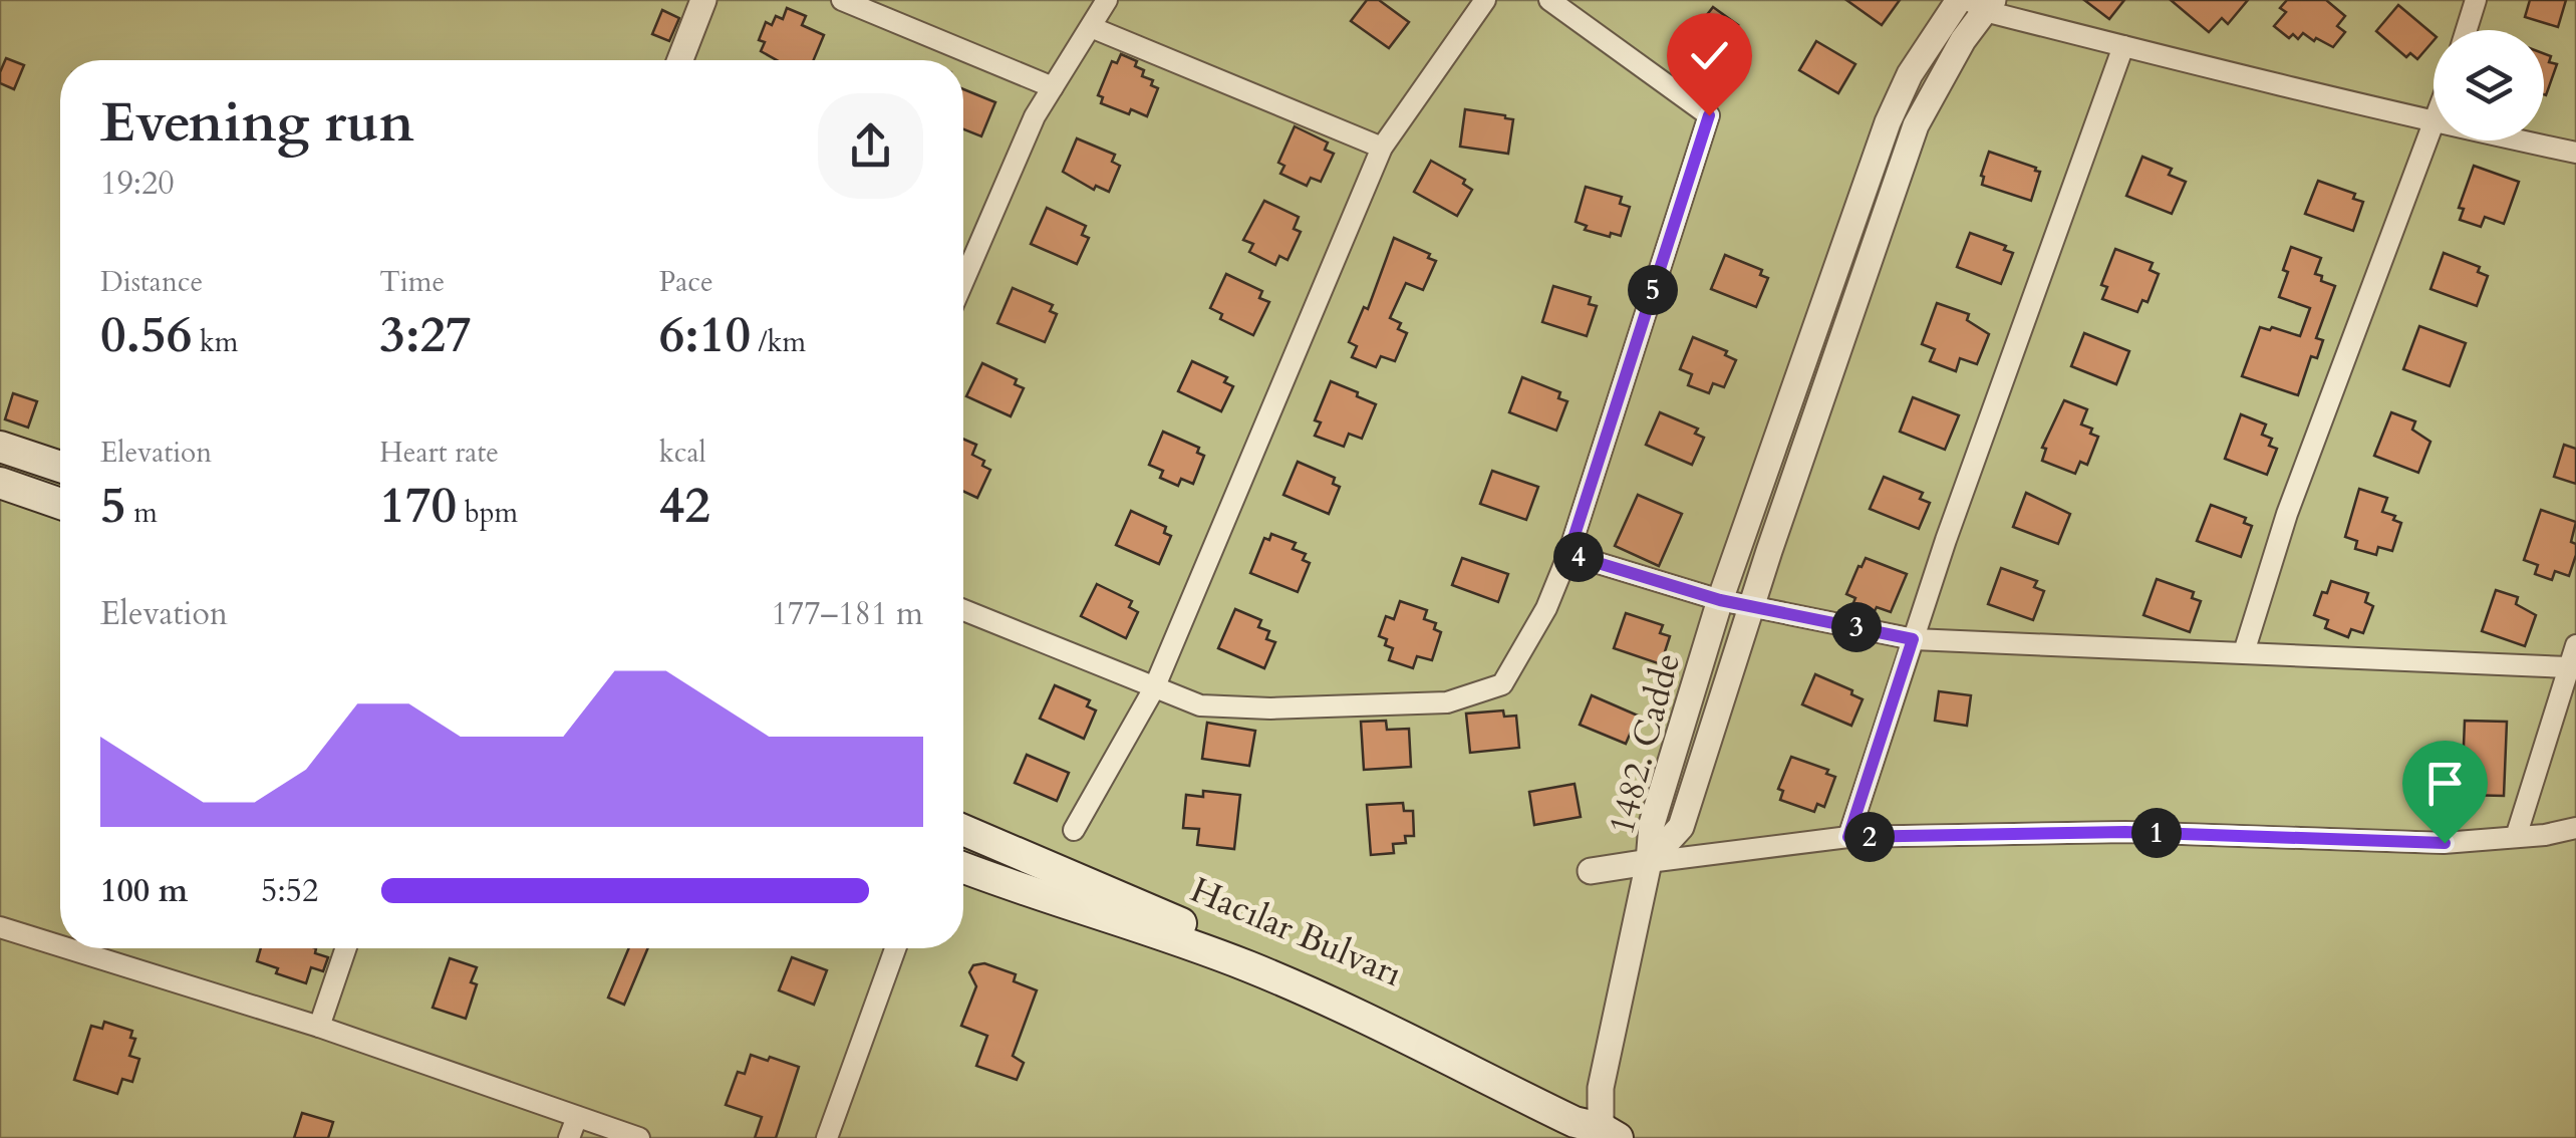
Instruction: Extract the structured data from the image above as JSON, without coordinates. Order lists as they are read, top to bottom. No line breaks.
{"streets":{"main road":["Hacılar Bulvarı"],"street":["1482. Cadde"]},"page":{"heading":["Evening run","19:20"],"stats":[["Distance","0.56 km"],["Time","3:27"],["Pace","6:10 /km"],["Elevation","5 m"],["Heart rate","170 bpm"],["kcal","42"]],"pins":["5","4","3","1","2"],"chart":["Elevation","177–181 m"],"list":[{"name":"100 m","note":"5:52"}]}}
